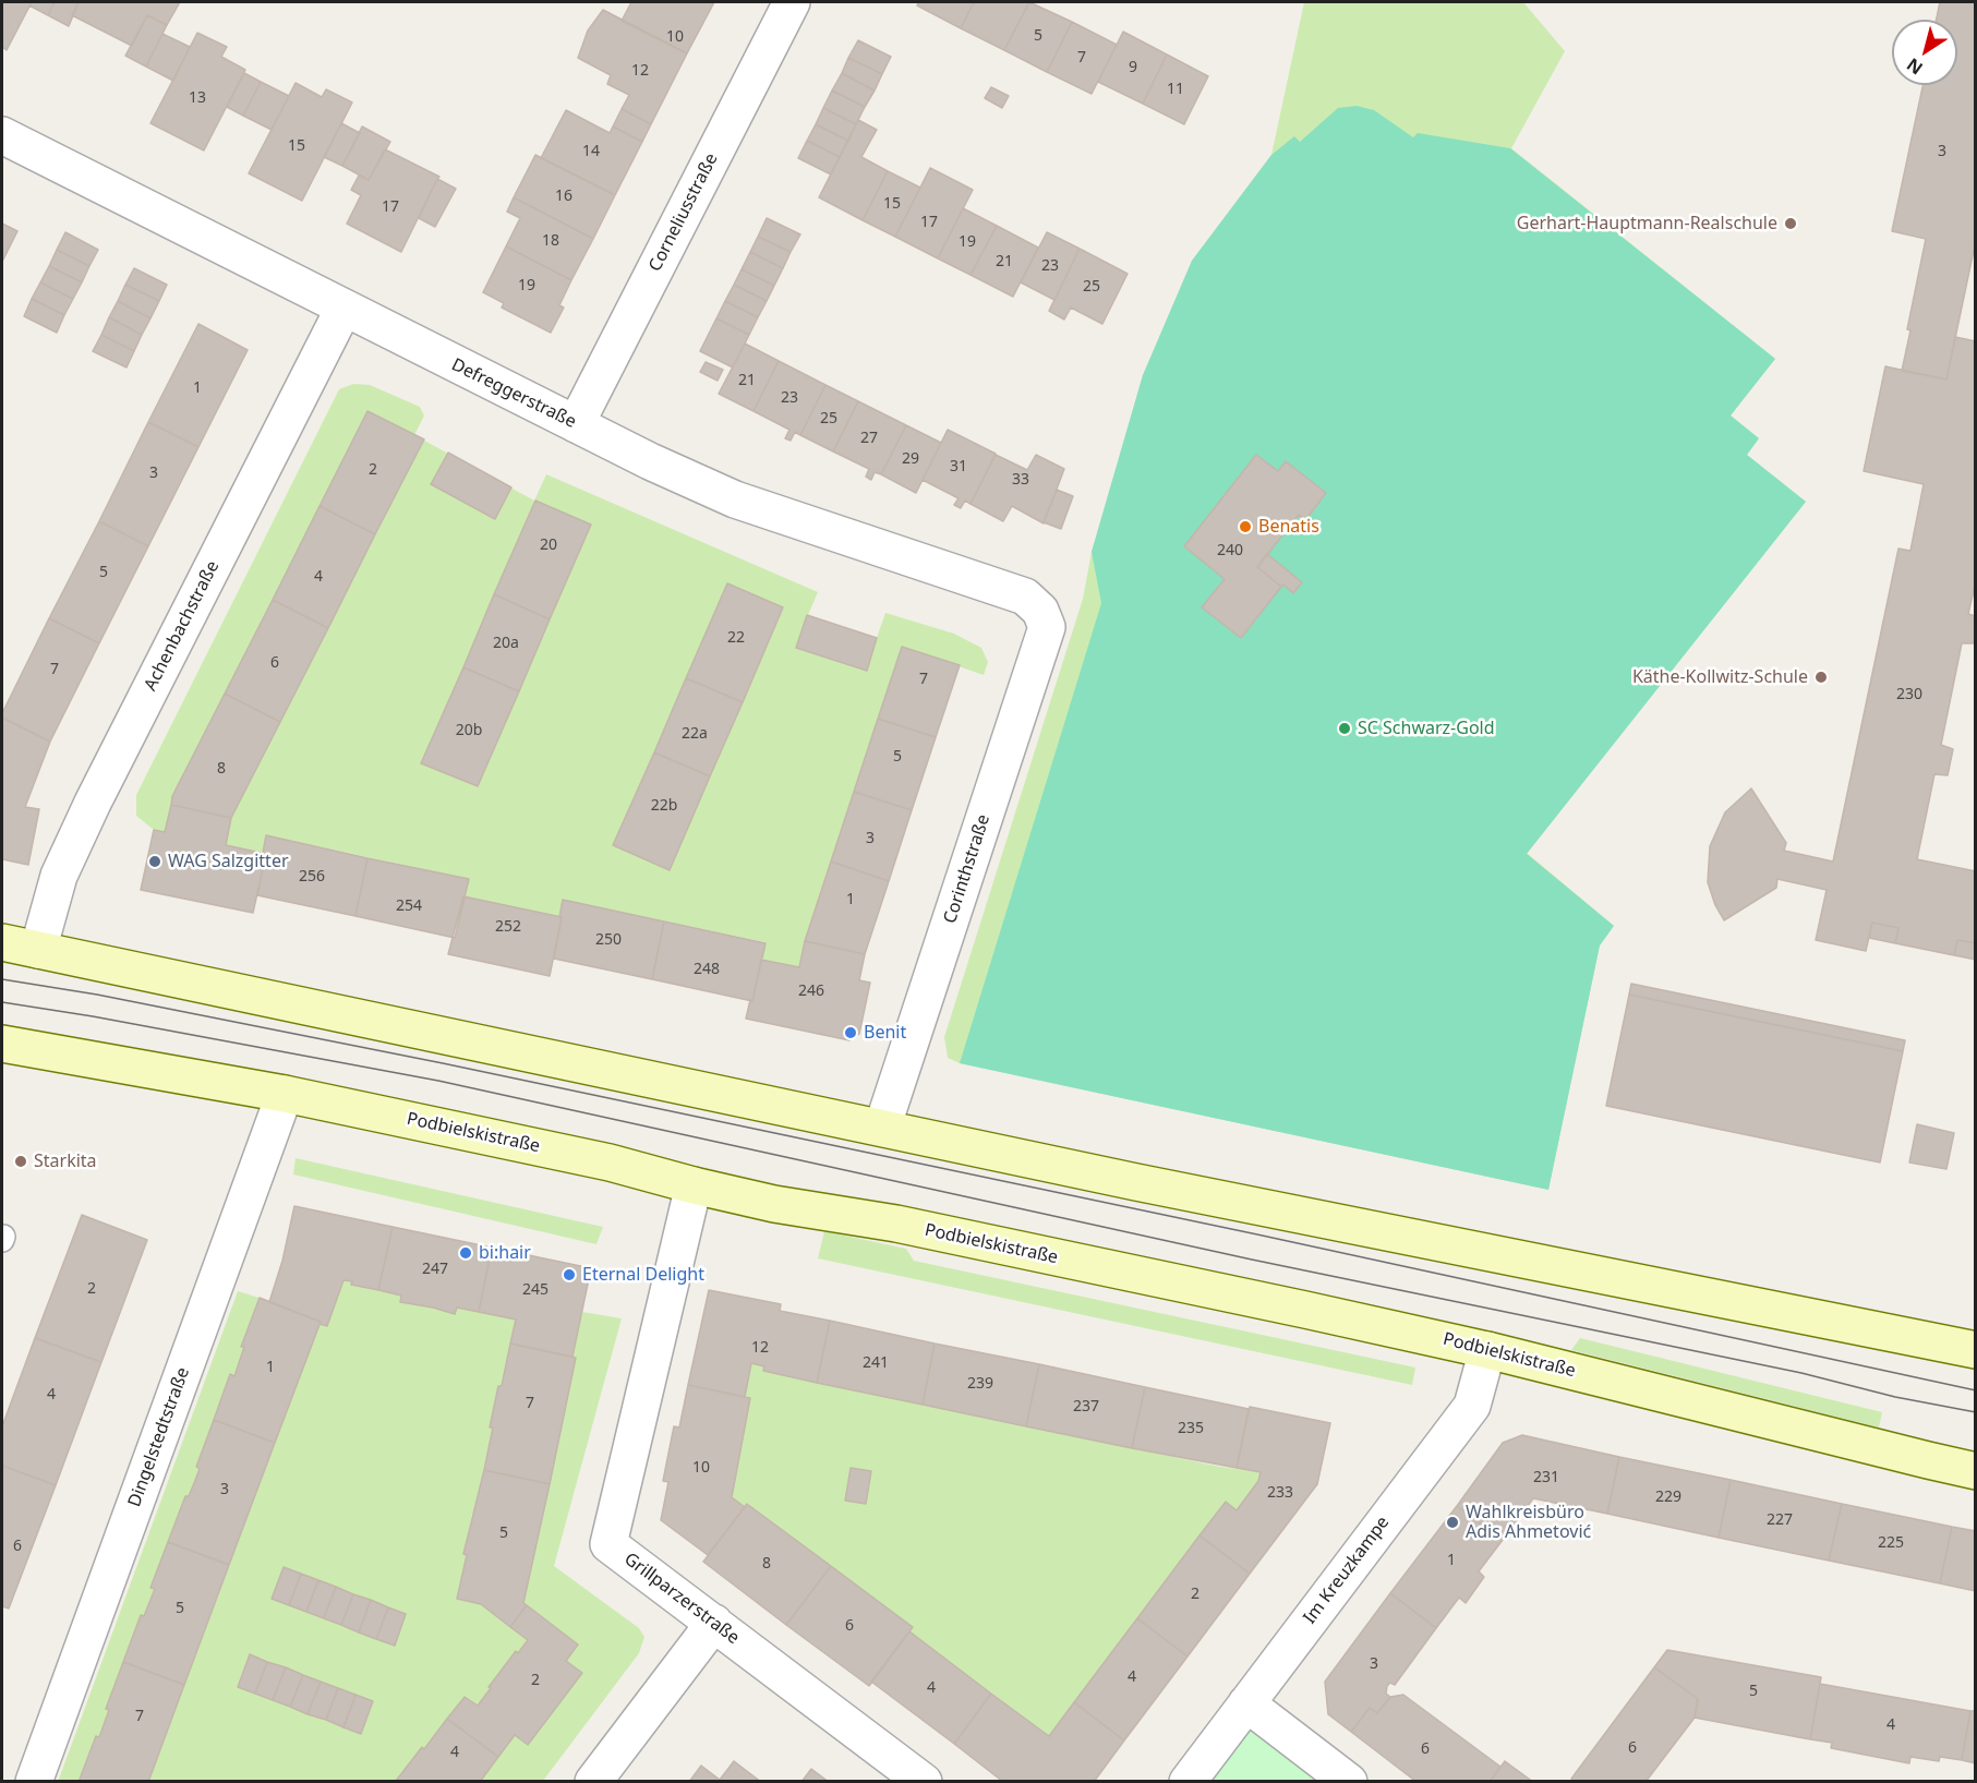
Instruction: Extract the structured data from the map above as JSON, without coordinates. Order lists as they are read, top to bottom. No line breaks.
{"streets":{"main road":["Podbielskistraße"],"street":["Corneliusstraße","Defreggerstraße","Achenbachstraße","Corinthstraße","Dingelstedtstraße","Im Kreuzkampe","Grillparzerstraße"]},"crossings":[["Corneliusstraße","Defreggerstraße"],["Defreggerstraße","Achenbachstraße"],["Defreggerstraße","Corinthstraße"],["Podbielskistraße","Dingelstedtstraße"],["Podbielskistraße","Im Kreuzkampe"],["Podbielskistraße","Grillparzerstraße"]],"places":["Gerhart-Hauptmann-Realschule","Benatis","Käthe-Kollwitz-Schule","SC Schwarz-Gold","WAG Salzgitter","Benit","Starkita","bi:hair","Eternal Delight","Wahlkreisbüro Adis Ahmetović"],"house_numbers":["5","10","7","9","12","11","13","15","14","3","16","15","17","17","18","19","21","23","19","25","21","1","23","25","27","29","31","2","3","33","20","240","5","4","22","20a","6","7","7","230","20b","22a","5","8","22b","3","256","1","254","252","250","248","246","247","2","245","12","241","1","239","4","7","237","235","10","231","3","233","229","227","5","225","6","1","8","2","5","6","3","4","2","4","5","7","4","6","6","4"],"north":"bottom left"}
